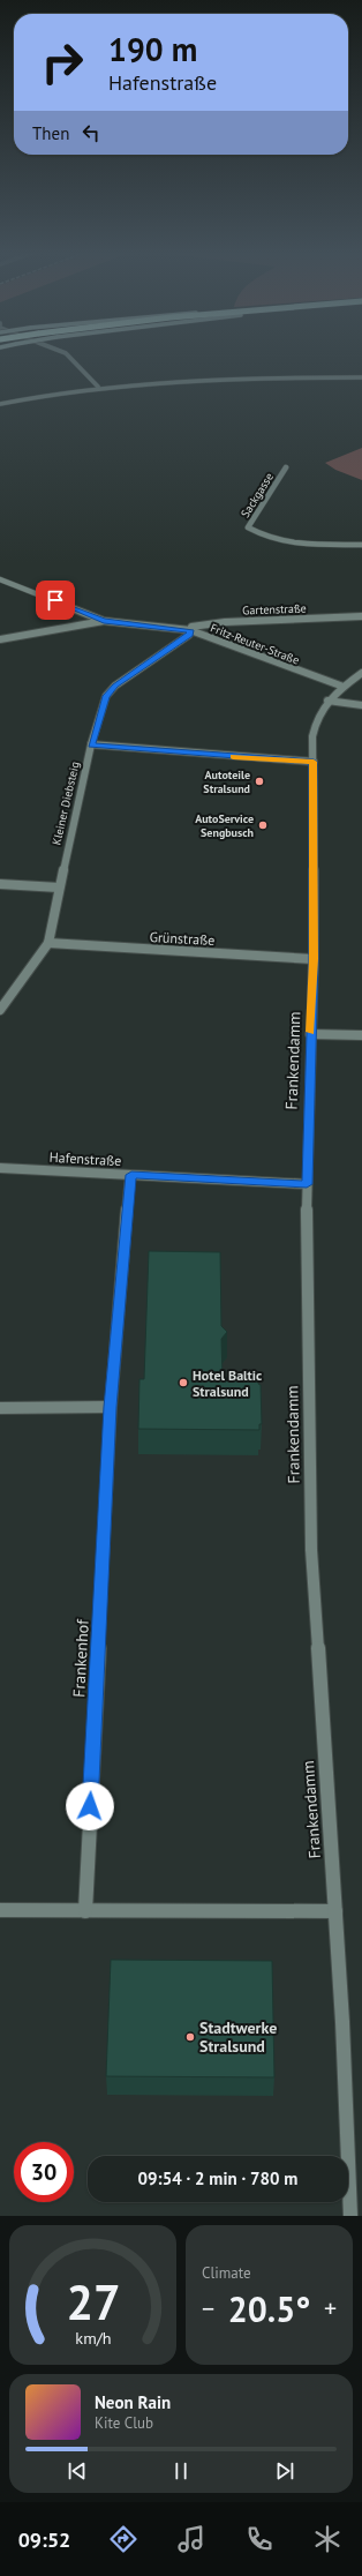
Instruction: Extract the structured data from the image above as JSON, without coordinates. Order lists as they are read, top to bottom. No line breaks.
{"streets":{"street":["Sackgasse","Gartenstraße","Fritz-Reuter-Straße","Kleiner Diebsteig","Grünstraße","Frankendamm","Hafenstraße","Frankenhof"]},"crossings":[["Gartenstraße","Fritz-Reuter-Straße"],["Gartenstraße","Kleiner Diebsteig"],["Fritz-Reuter-Straße","Kleiner Diebsteig"],["Fritz-Reuter-Straße","Frankendamm"],["Kleiner Diebsteig","Grünstraße"],["Grünstraße","Frankendamm"],["Frankendamm","Hafenstraße"],["Hafenstraße","Frankenhof"]],"places":["Autoteile Stralsund","AutoService Sengbusch","Hotel Baltic Stralsund","Stadtwerke Stralsund"],"page":{"turn":["190 m","Hafenstraße"],"then":"Then","limit":"30","trip":"09:54 · 2 min · 780 m","tile":"Climate","heat":["−","20.5°","+"],"song":["Neon Rain","Kite Club"],"tabs":"09:52","gauge":["27","km/h"]}}
